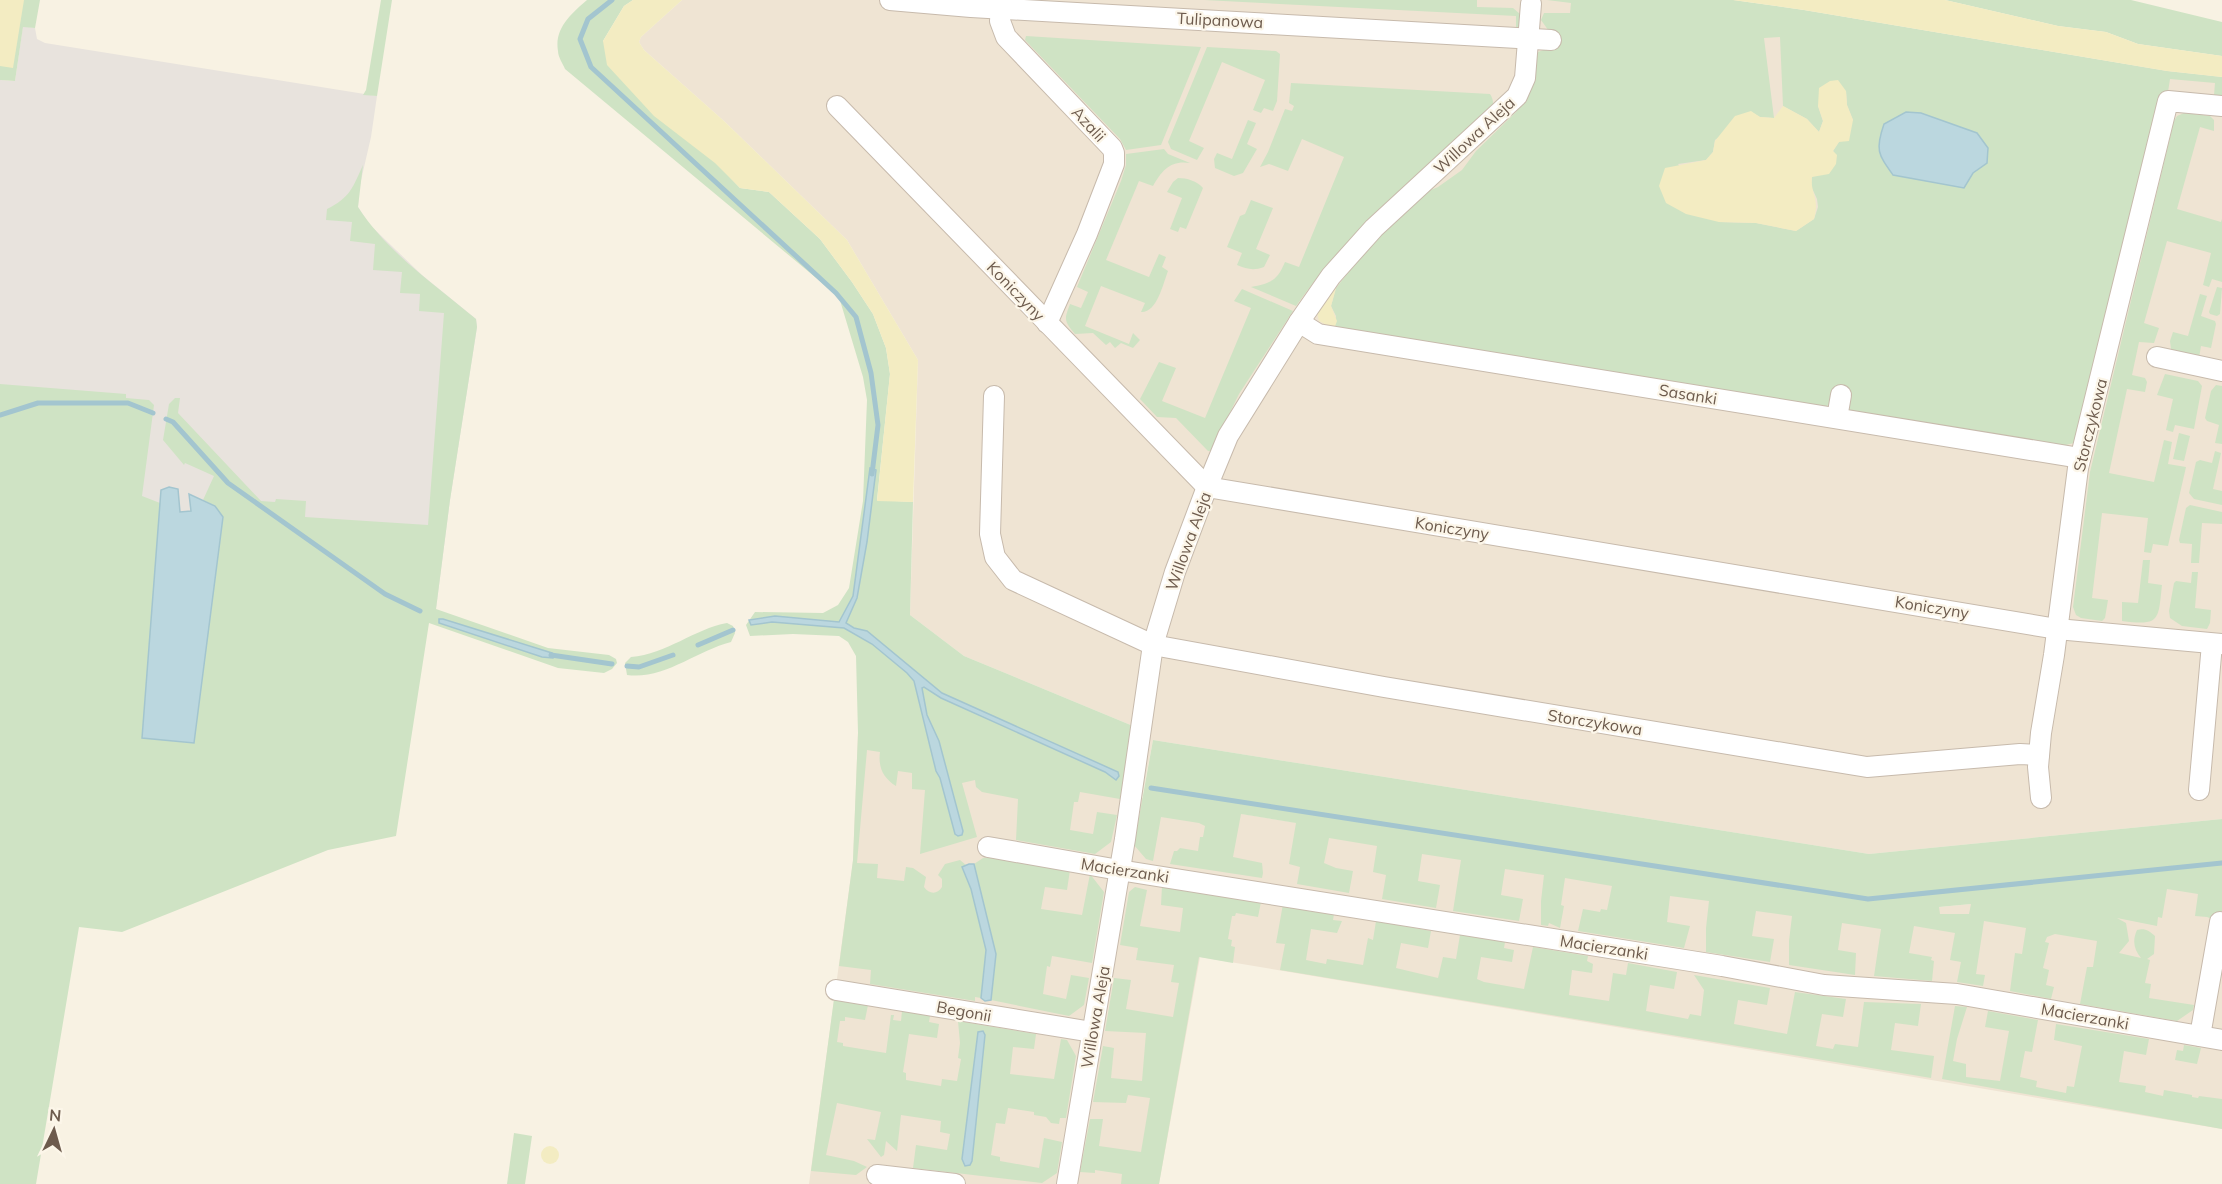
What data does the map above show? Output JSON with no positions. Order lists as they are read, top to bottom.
{
  "streets": {
    "street": [
      "Tulipanowa",
      "Azalii",
      "Willowa Aleja",
      "Koniczyny",
      "Sasanki",
      "Storczykowa",
      "Macierzanki",
      "Begonii"
    ]
  },
  "crossings": [
    ["Tulipanowa", "Azalii"],
    ["Tulipanowa", "Willowa Aleja"],
    ["Azalii", "Koniczyny"],
    ["Willowa Aleja", "Koniczyny"],
    ["Willowa Aleja", "Sasanki"],
    ["Willowa Aleja", "Storczykowa"],
    ["Willowa Aleja", "Macierzanki"],
    ["Willowa Aleja", "Begonii"],
    ["Koniczyny", "Storczykowa"],
    ["Sasanki", "Storczykowa"]
  ],
  "north": "top"
}
